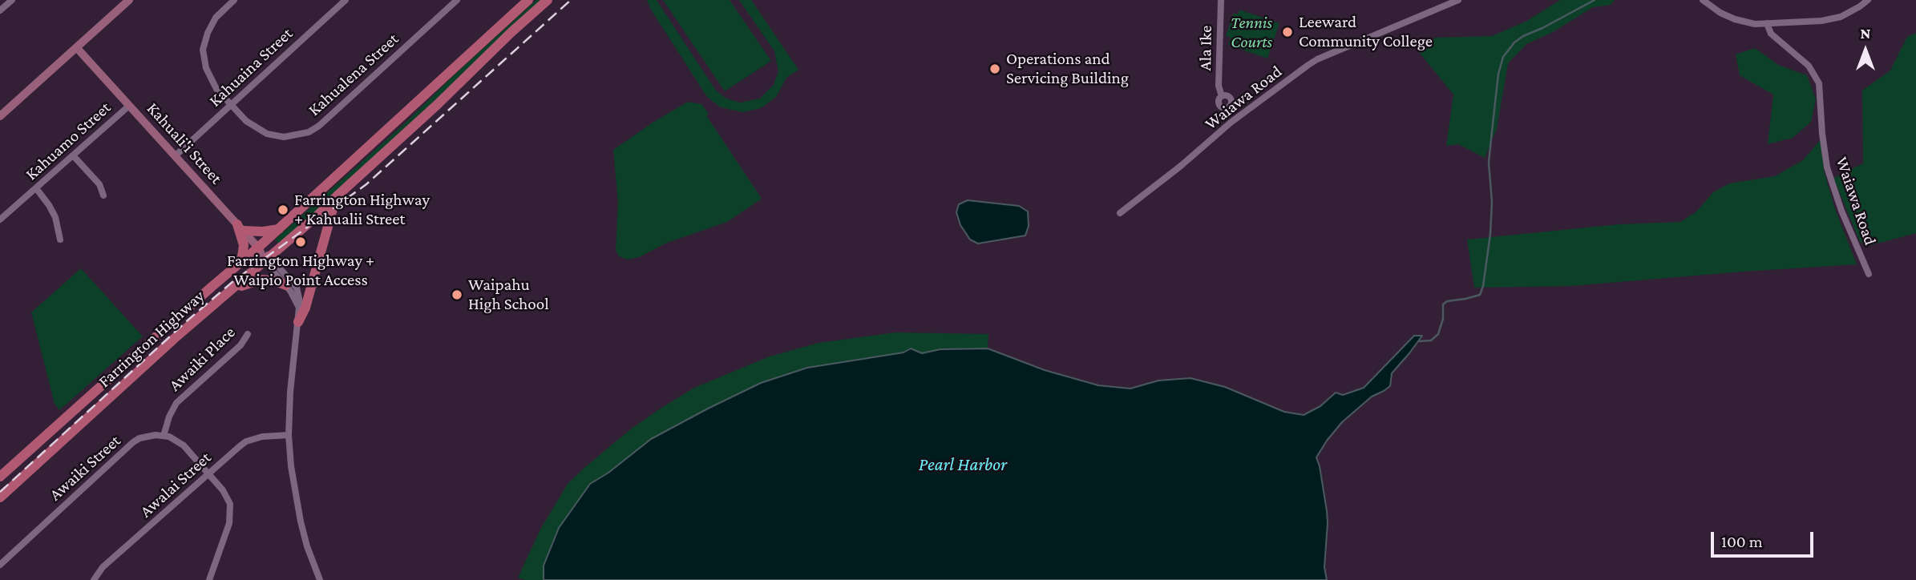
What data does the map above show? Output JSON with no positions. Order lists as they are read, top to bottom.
{
  "streets": {
    "main road": ["Farrington Highway"],
    "street": [
      "Ala Ike",
      "Kahuaina Street",
      "Kahualena Street",
      "Waiawa Road",
      "Kahuamo Street",
      "Kahuali'i Street",
      "Awaiki Place",
      "Awaiki Street",
      "Awalai Street"
    ]
  },
  "crossings": [
    ["Kahuaina Street", "Kahualena Street"],
    ["Kahuaina Street", "Kahuali'i Street"],
    ["Kahuamo Street", "Kahuali'i Street"],
    ["Kahuali'i Street", "Farrington Highway"],
    ["Awaiki Place", "Awaiki Street"]
  ],
  "water": ["Pearl Harbor"],
  "parks": ["Tennis Courts"],
  "places": [
    "Leeward Community College",
    "Operations and Servicing Building",
    "Farrington Highway + Kahualii Street",
    "Farrington Highway + Waipio Point Access",
    "Waipahu High School"
  ],
  "scale_bar": "100 m",
  "north": "top"
}
